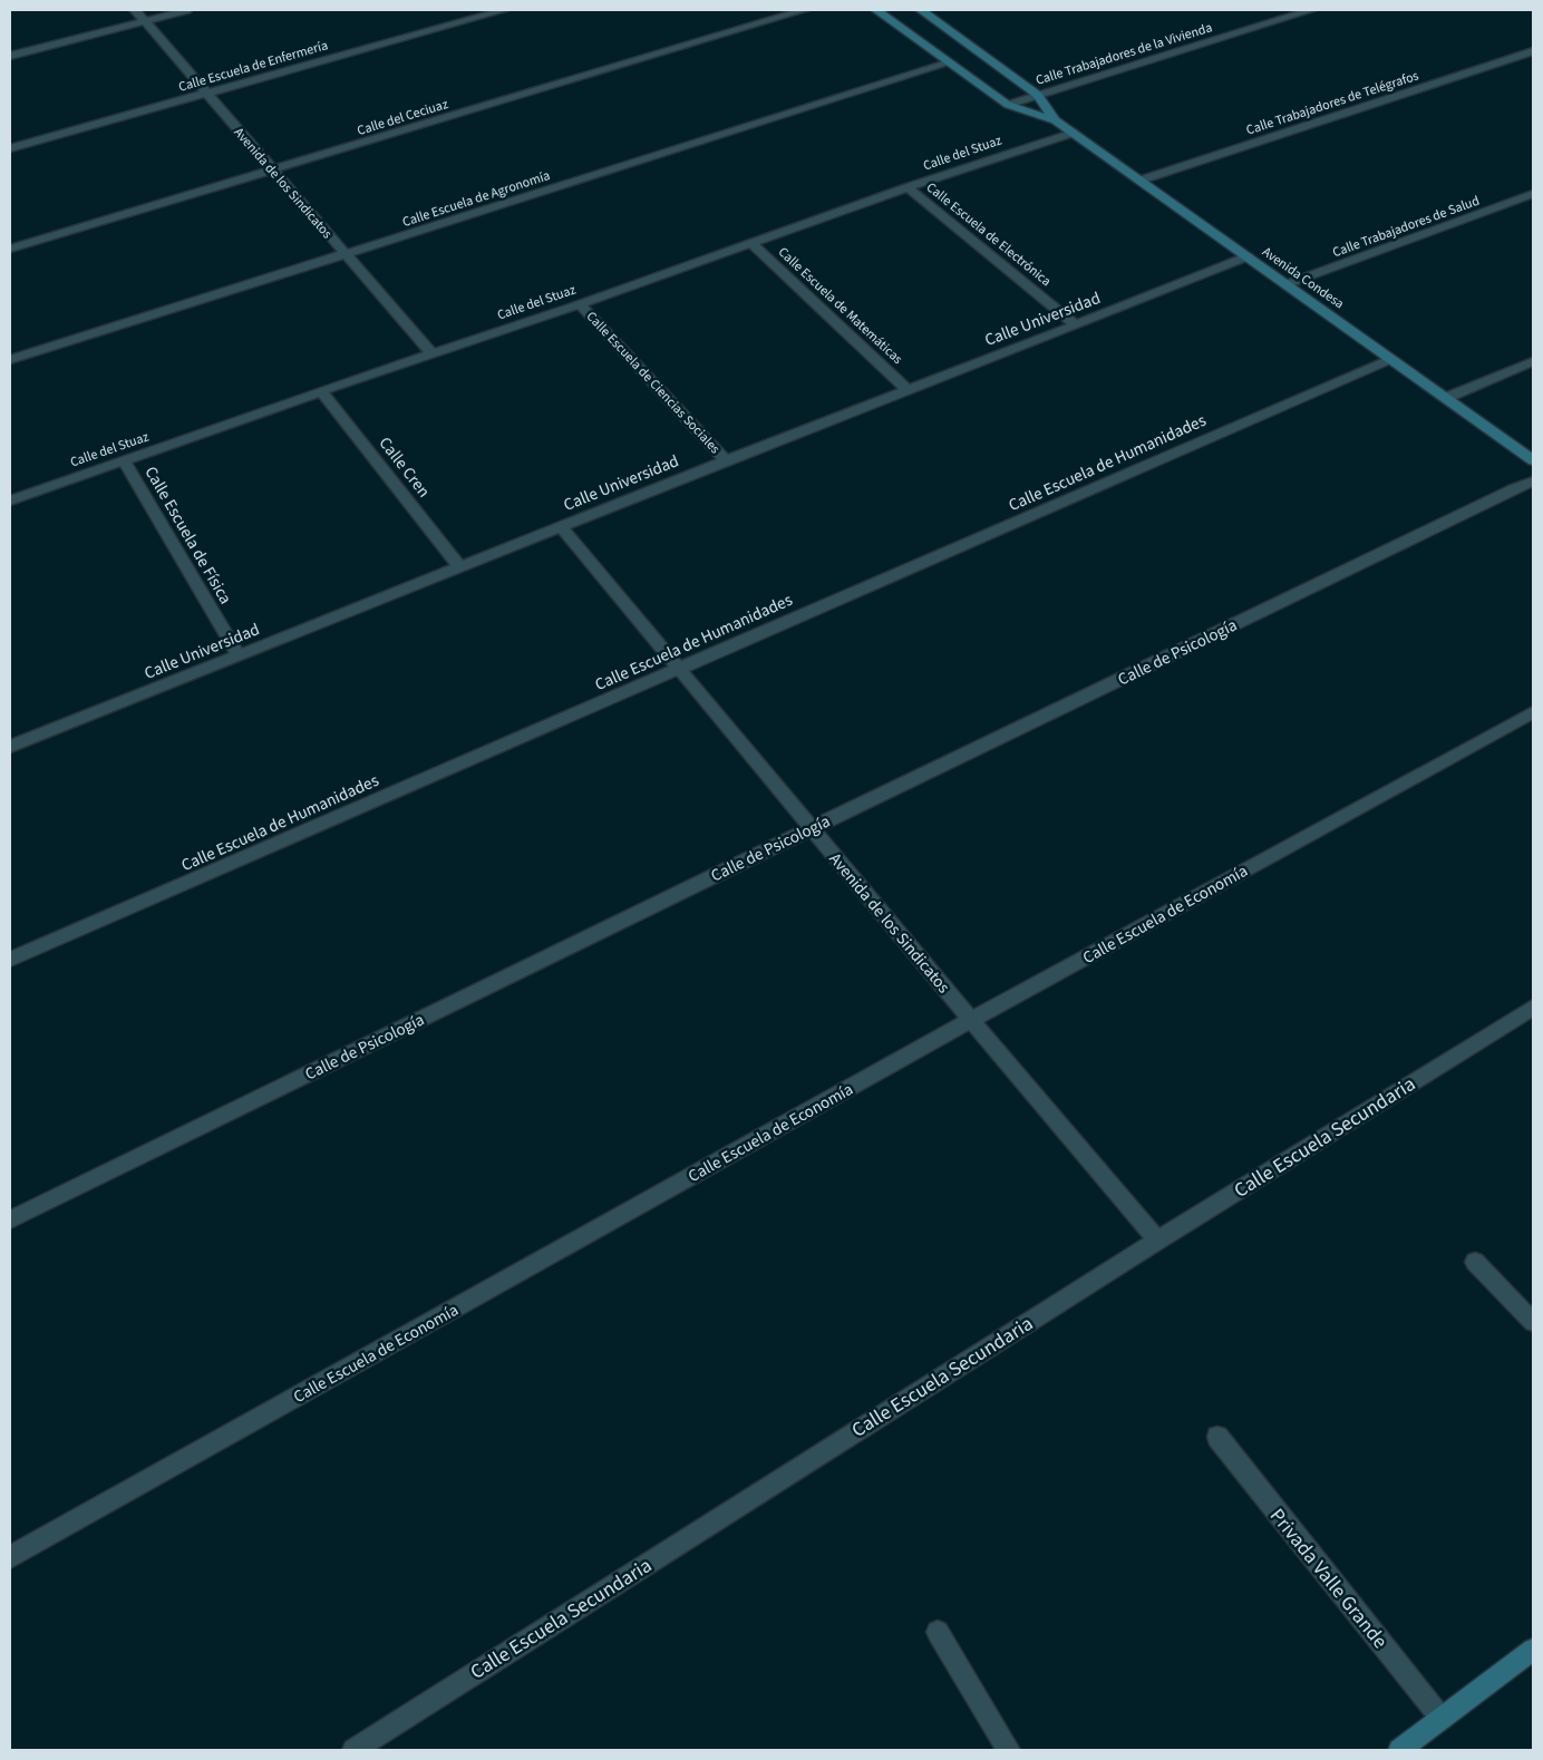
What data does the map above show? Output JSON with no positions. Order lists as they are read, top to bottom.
{
  "streets": {
    "street": [
      "Calle Trabajadores de la Vivienda",
      "Calle Escuela de Enfermería",
      "Calle Trabajadores de Telégrafos",
      "Calle del Ceciuaz",
      "Calle del Stuaz",
      "Avenida de los Sindicatos",
      "Calle Escuela de Agronomía",
      "Calle Trabajadores de Salud",
      "Calle Escuela de Electrónica",
      "Avenida Condesa",
      "Calle Escuela de Matemáticas",
      "Calle Universidad",
      "Calle Escuela de Ciencias Sociales",
      "Calle Escuela de Humanidades",
      "Calle Cren",
      "Calle Escuela de Física",
      "Calle de Psicología",
      "Calle Escuela de Economía",
      "Calle Escuela Secundaria",
      "Privada Valle Grande"
    ]
  },
  "crossings": [
    ["Calle Trabajadores de la Vivienda", "Avenida Condesa"],
    ["Calle Escuela de Enfermería", "Avenida de los Sindicatos"],
    ["Calle Trabajadores de Telégrafos", "Avenida Condesa"],
    ["Calle del Ceciuaz", "Avenida de los Sindicatos"],
    ["Calle del Stuaz", "Avenida de los Sindicatos"],
    ["Calle del Stuaz", "Calle Escuela de Electrónica"],
    ["Calle del Stuaz", "Avenida Condesa"],
    ["Calle del Stuaz", "Calle Escuela de Matemáticas"],
    ["Calle del Stuaz", "Calle Escuela de Ciencias Sociales"],
    ["Calle del Stuaz", "Calle Cren"],
    ["Calle del Stuaz", "Calle Escuela de Física"],
    ["Avenida de los Sindicatos", "Calle Escuela de Agronomía"],
    ["Avenida de los Sindicatos", "Calle Universidad"],
    ["Avenida de los Sindicatos", "Calle Escuela de Humanidades"],
    ["Avenida de los Sindicatos", "Calle de Psicología"],
    ["Avenida de los Sindicatos", "Calle Escuela de Economía"],
    ["Avenida de los Sindicatos", "Calle Escuela Secundaria"],
    ["Calle Escuela de Agronomía", "Avenida Condesa"],
    ["Calle Trabajadores de Salud", "Avenida Condesa"],
    ["Calle Escuela de Electrónica", "Calle Universidad"],
    ["Avenida Condesa", "Calle Universidad"],
    ["Avenida Condesa", "Calle Escuela de Humanidades"],
    ["Calle Escuela de Matemáticas", "Calle Universidad"],
    ["Calle Universidad", "Calle Escuela de Ciencias Sociales"],
    ["Calle Universidad", "Calle Cren"],
    ["Calle Universidad", "Calle Escuela de Física"]
  ]
}
